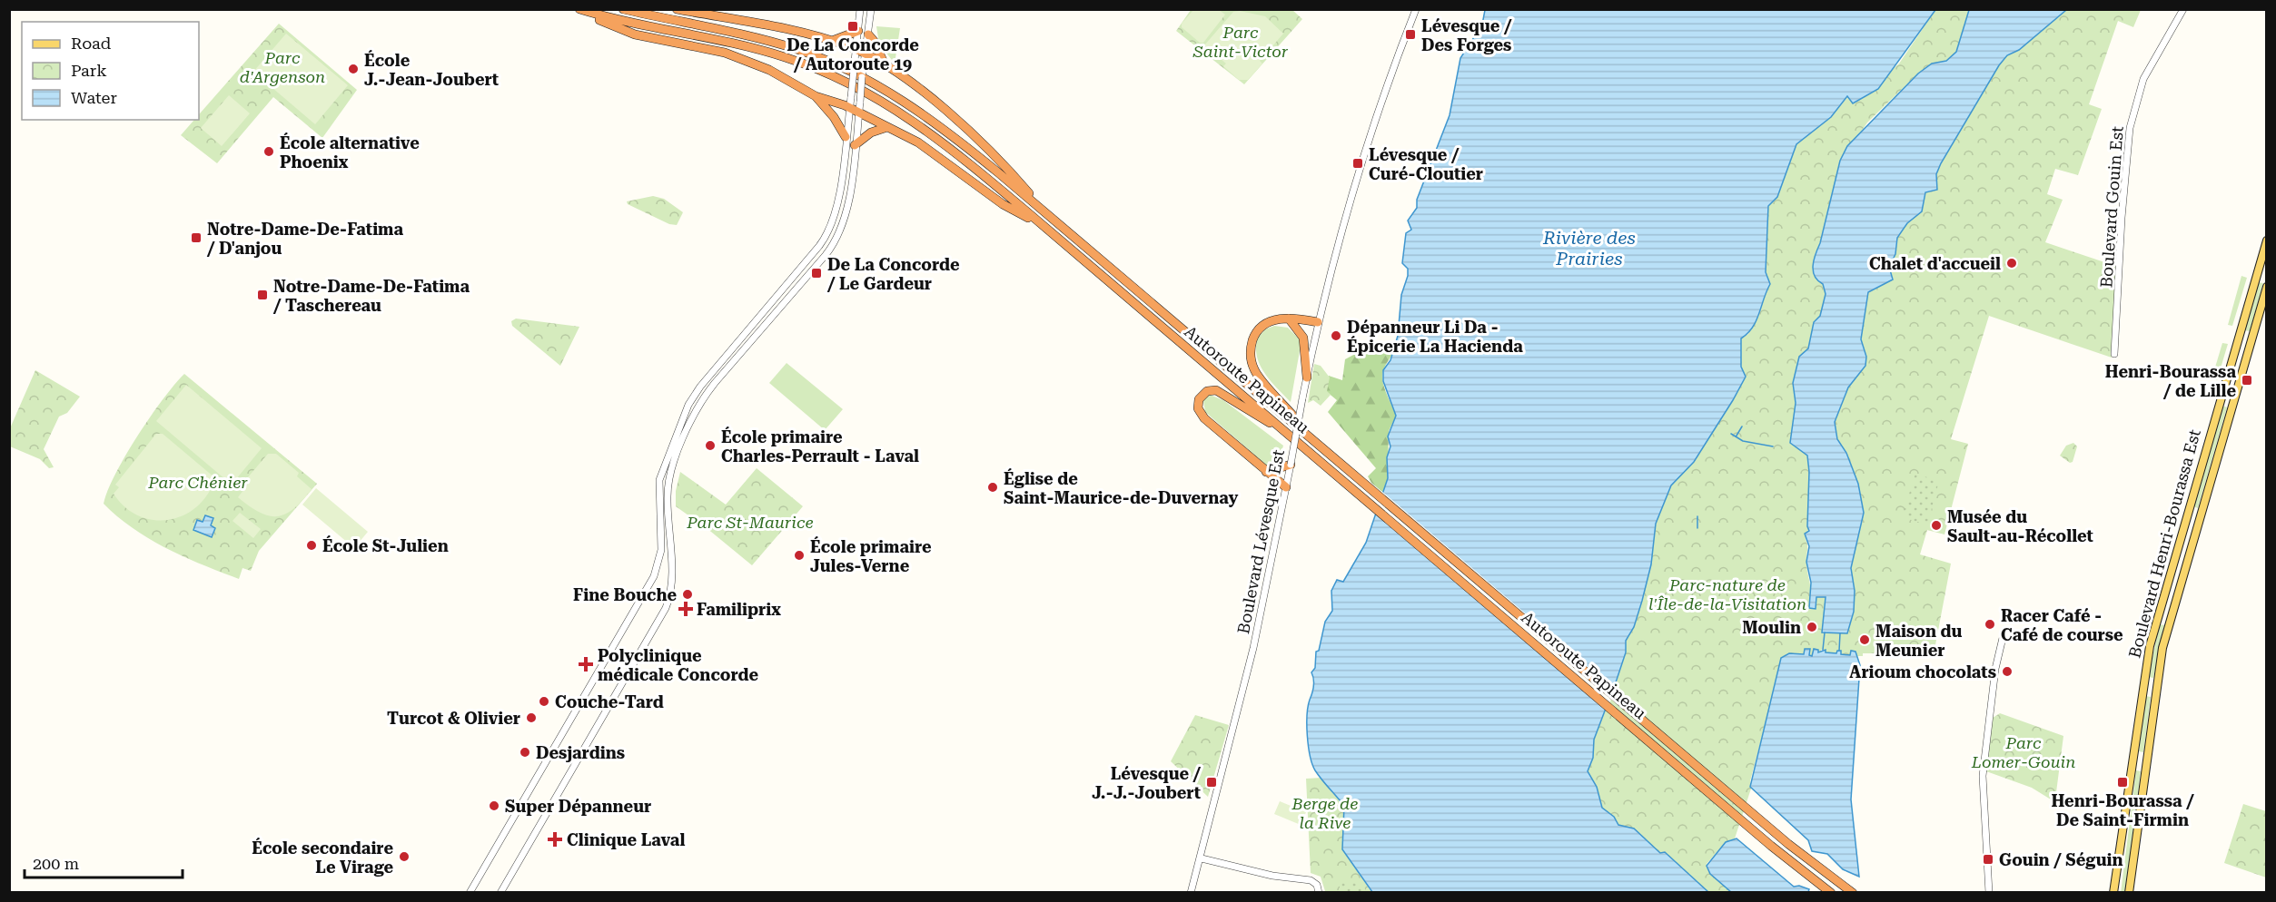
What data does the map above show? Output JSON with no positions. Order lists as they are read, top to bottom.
{
  "streets": {
    "highway": ["Autoroute Papineau"],
    "main road": ["Boulevard Henri-Bourassa Est"],
    "street": ["Boulevard Gouin Est", "Boulevard Lévesque Est"]
  },
  "water": ["Rivière des Prairies"],
  "parks": [
    "Parc Saint-Victor",
    "Parc d'Argenson",
    "Parc Chénier",
    "Parc St-Maurice",
    "Parc-nature de l'Île-de-la-Visitation",
    "Parc Lomer-Gouin",
    "Berge de la Rive"
  ],
  "places": {
    "transit": [
      "De La Concorde / Autoroute 19",
      "Lévesque / Des Forges",
      "Lévesque / Curé-Cloutier",
      "Notre-Dame-De-Fatima / D'anjou",
      "De La Concorde / Le Gardeur",
      "Notre-Dame-De-Fatima / Taschereau",
      "Henri-Bourassa / de Lille",
      "Lévesque / J.-J.-Joubert",
      "Henri-Bourassa / De Saint-Firmin",
      "Gouin / Séguin"
    ],
    "other": [
      "École J.-Jean-Joubert",
      "École alternative Phoenix",
      "Chalet d'accueil",
      "Dépanneur Li Da - Épicerie La Hacienda",
      "École primaire Charles-Perrault - Laval",
      "Église de Saint-Maurice-de-Duvernay",
      "Musée du Sault-au-Récollet",
      "École St-Julien",
      "École primaire Jules-Verne",
      "Fine Bouche",
      "Racer Café - Café de course",
      "Moulin",
      "Maison du Meunier",
      "Arioum chocolats",
      "Couche-Tard",
      "Turcot & Olivier",
      "Desjardins",
      "Super Dépanneur",
      "École secondaire Le Virage"
    ],
    "health": ["Familiprix", "Polyclinique médicale Concorde", "Clinique Laval"]
  },
  "legend": ["Road", "Park", "Water"],
  "scale_bar": "200 m"
}
